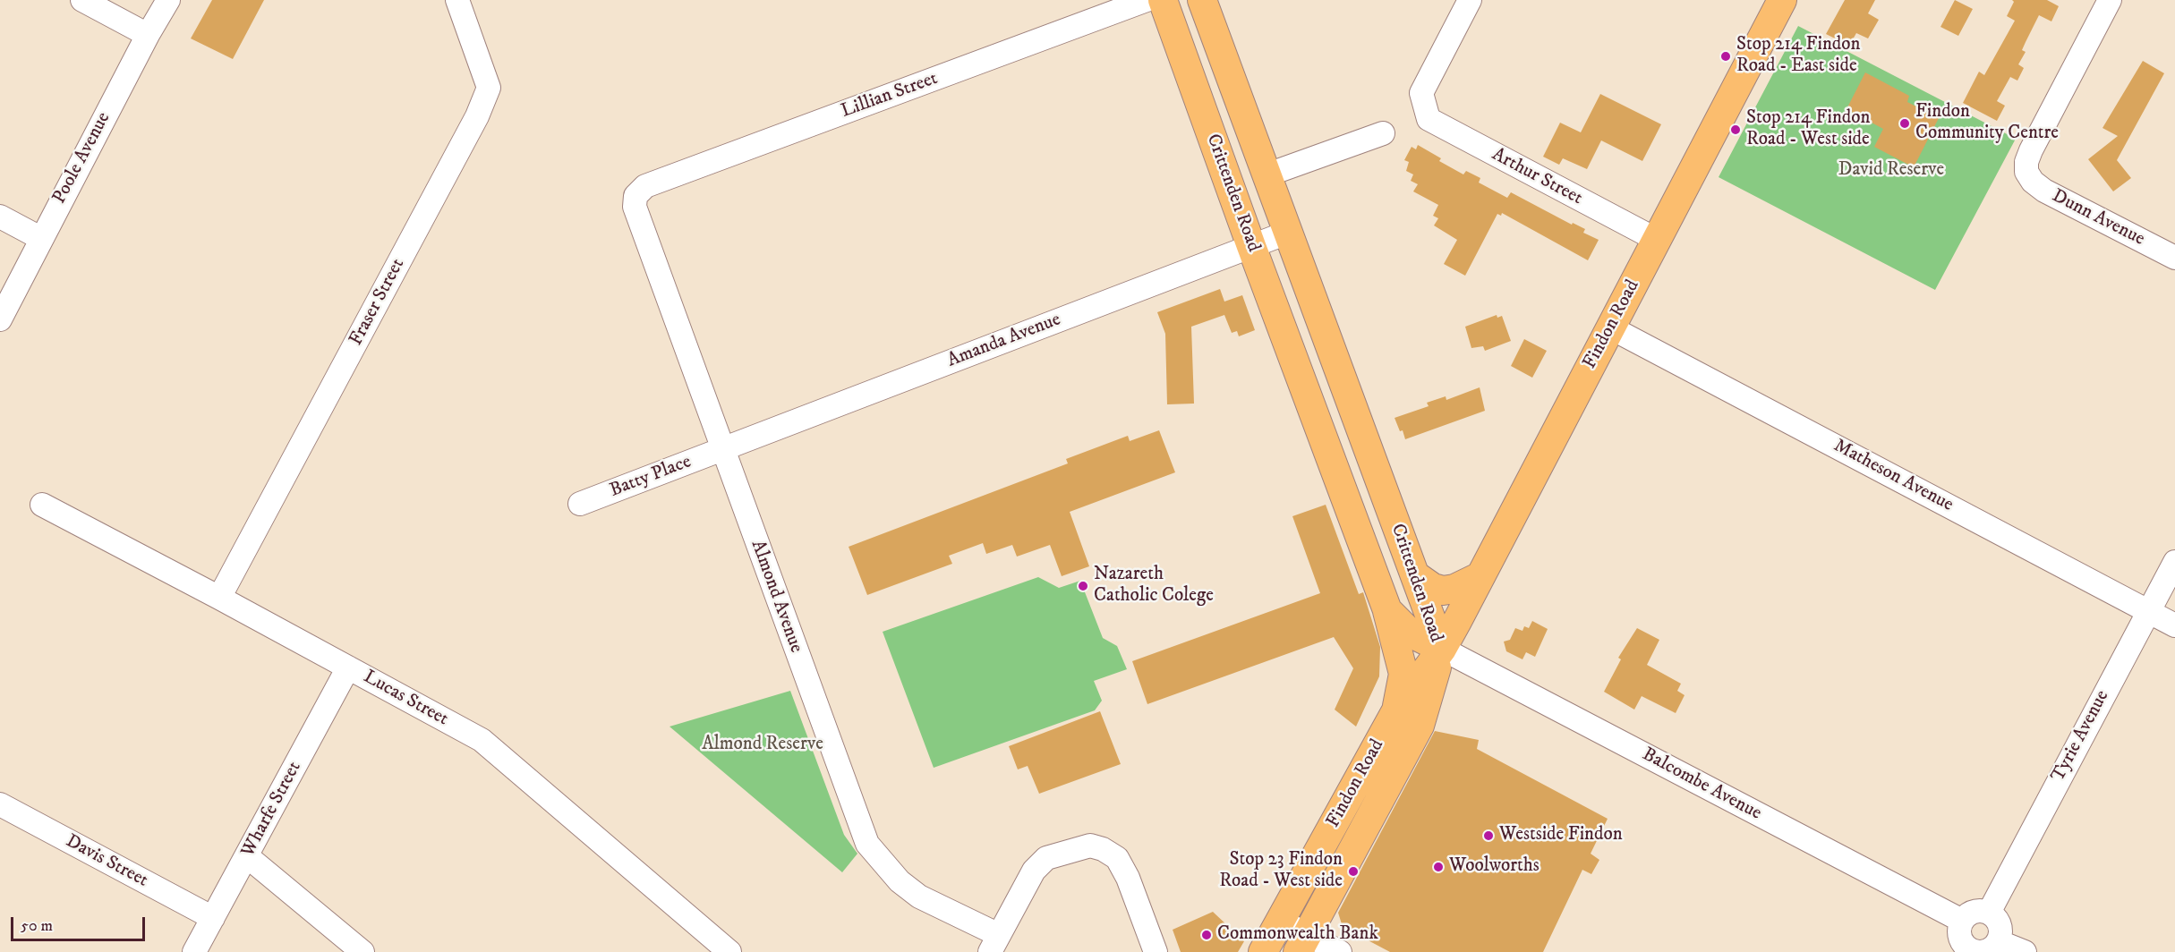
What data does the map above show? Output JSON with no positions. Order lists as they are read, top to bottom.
{
  "streets": {
    "main road": ["Crittenden Road", "Findon Road"],
    "street": [
      "Lillian Street",
      "Poole Avenue",
      "Arthur Street",
      "Dunn Avenue",
      "Fraser Street",
      "Amanda Avenue",
      "Matheson Avenue",
      "Batty Place",
      "Almond Avenue",
      "Lucas Street",
      "Tyrie Avenue",
      "Balcombe Avenue",
      "Wharfe Street",
      "Davis Street"
    ]
  },
  "crossings": [
    ["Lillian Street", "Almond Avenue"],
    ["Arthur Street", "Findon Road"],
    ["Crittenden Road", "Findon Road"],
    ["Crittenden Road", "Amanda Avenue"],
    ["Crittenden Road", "Balcombe Avenue"],
    ["Fraser Street", "Lucas Street"],
    ["Findon Road", "Matheson Avenue"],
    ["Findon Road", "Balcombe Avenue"],
    ["Amanda Avenue", "Batty Place"],
    ["Amanda Avenue", "Almond Avenue"],
    ["Matheson Avenue", "Tyrie Avenue"],
    ["Batty Place", "Almond Avenue"],
    ["Lucas Street", "Wharfe Street"],
    ["Tyrie Avenue", "Balcombe Avenue"],
    ["Wharfe Street", "Davis Street"]
  ],
  "parks": ["David Reserve", "Almond Reserve"],
  "places": [
    "Stop 214 Findon Road - East side",
    "Findon Community Centre",
    "Stop 214 Findon Road - West side",
    "Nazareth Catholic Colege",
    "Westside Findon",
    "Woolworths",
    "Stop 23 Findon Road - West side",
    "Commonwealth Bank"
  ],
  "scale_bar": "50 m"
}
